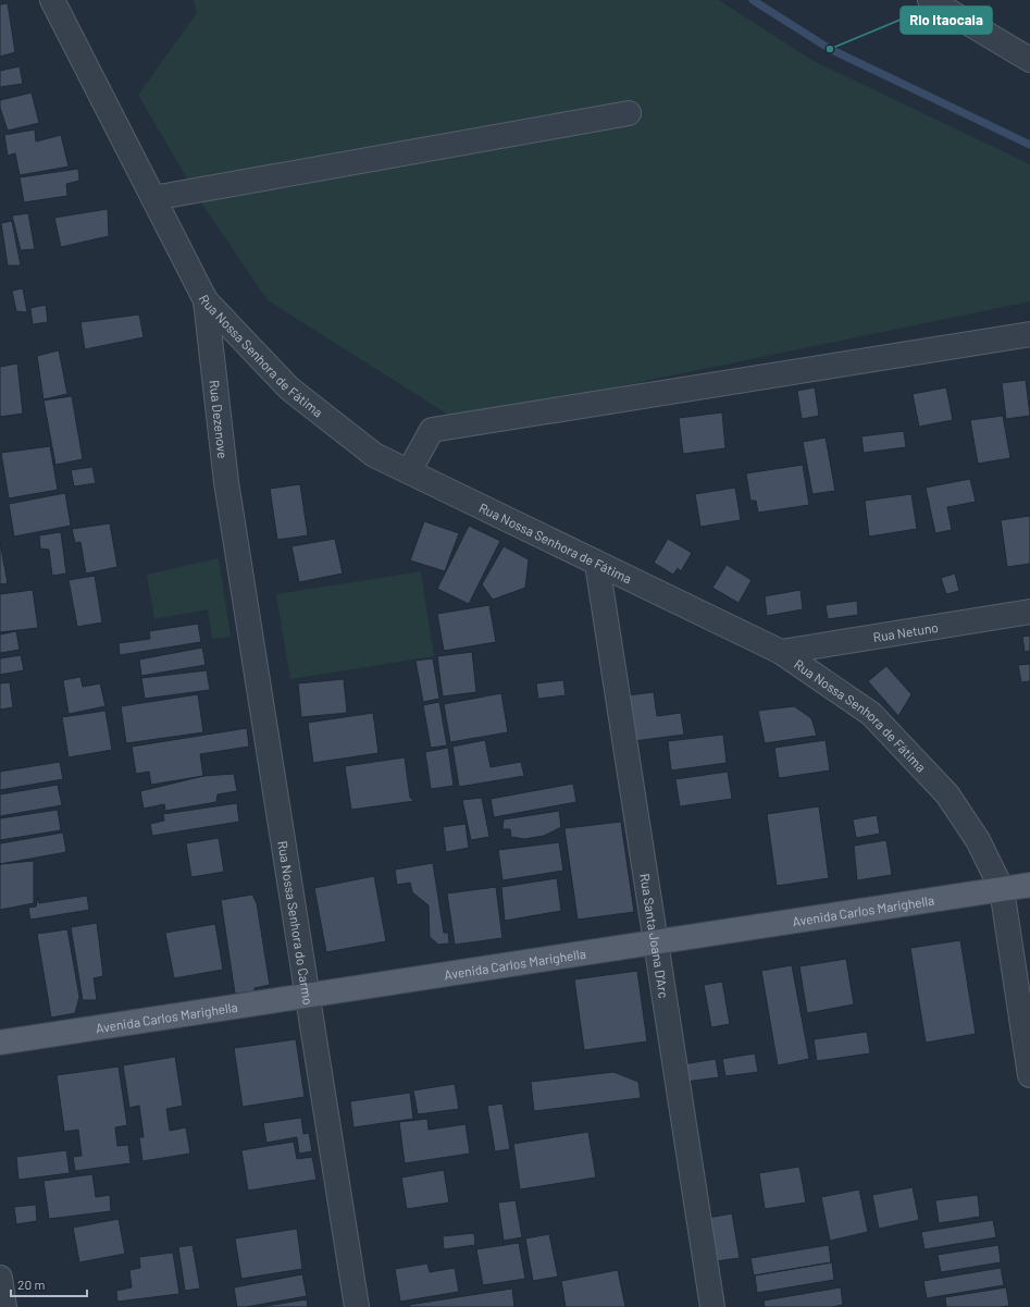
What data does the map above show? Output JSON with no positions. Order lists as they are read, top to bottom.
{
  "streets": {
    "main road": ["Avenida Carlos Marighella"],
    "street": [
      "Rua Nossa Senhora de Fátima",
      "Rua Dezenove",
      "Rua Netuno",
      "Rua Nossa Senhora do Carmo",
      "Rua Santa Joana D'Arc"
    ]
  },
  "crossings": [
    ["Rua Nossa Senhora de Fátima", "Rua Dezenove"],
    ["Rua Nossa Senhora de Fátima", "Rua Netuno"],
    ["Rua Nossa Senhora de Fátima", "Avenida Carlos Marighella"],
    ["Rua Nossa Senhora de Fátima", "Rua Santa Joana D'Arc"],
    ["Rua Dezenove", "Rua Nossa Senhora do Carmo"],
    ["Avenida Carlos Marighella", "Rua Nossa Senhora do Carmo"],
    ["Avenida Carlos Marighella", "Rua Santa Joana D'Arc"]
  ],
  "places": ["Rio Itaocaia"],
  "scale_bar": "20 m"
}
